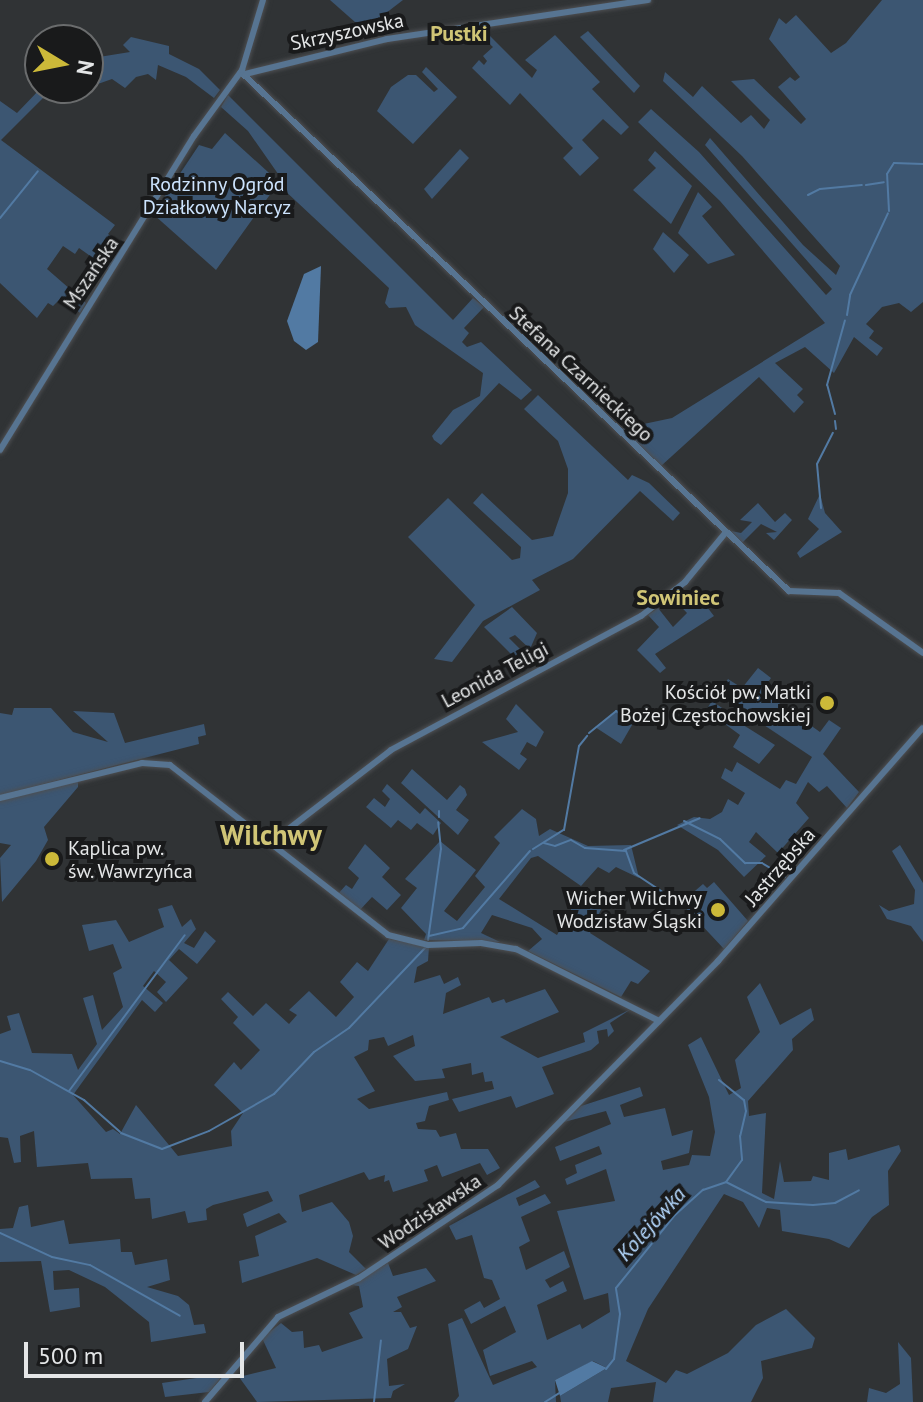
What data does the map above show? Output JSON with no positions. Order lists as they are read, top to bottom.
{
  "streets": {
    "street": [
      "Skrzyszowska",
      "Mszańska",
      "Stefana Czarnieckiego",
      "Leonida Teligi",
      "Jastrzębska",
      "Wodzisławska"
    ]
  },
  "crossings": [
    ["Skrzyszowska", "Mszańska"],
    ["Skrzyszowska", "Stefana Czarnieckiego"],
    ["Mszańska", "Stefana Czarnieckiego"],
    ["Stefana Czarnieckiego", "Leonida Teligi"],
    ["Jastrzębska", "Wodzisławska"]
  ],
  "districts": ["Pustki", "Sowiniec", "Wilchwy"],
  "water": ["Kolejówka"],
  "parks": ["Rodzinny Ogród Działkowy Narcyz"],
  "places": ["Kościół pw. Matki Bożej Częstochowskiej", "Kaplica pw. św. Wawrzyńca", "Wicher Wilchwy Wodzisław Śląski"],
  "scale_bar": "500 m",
  "north": "right"
}
